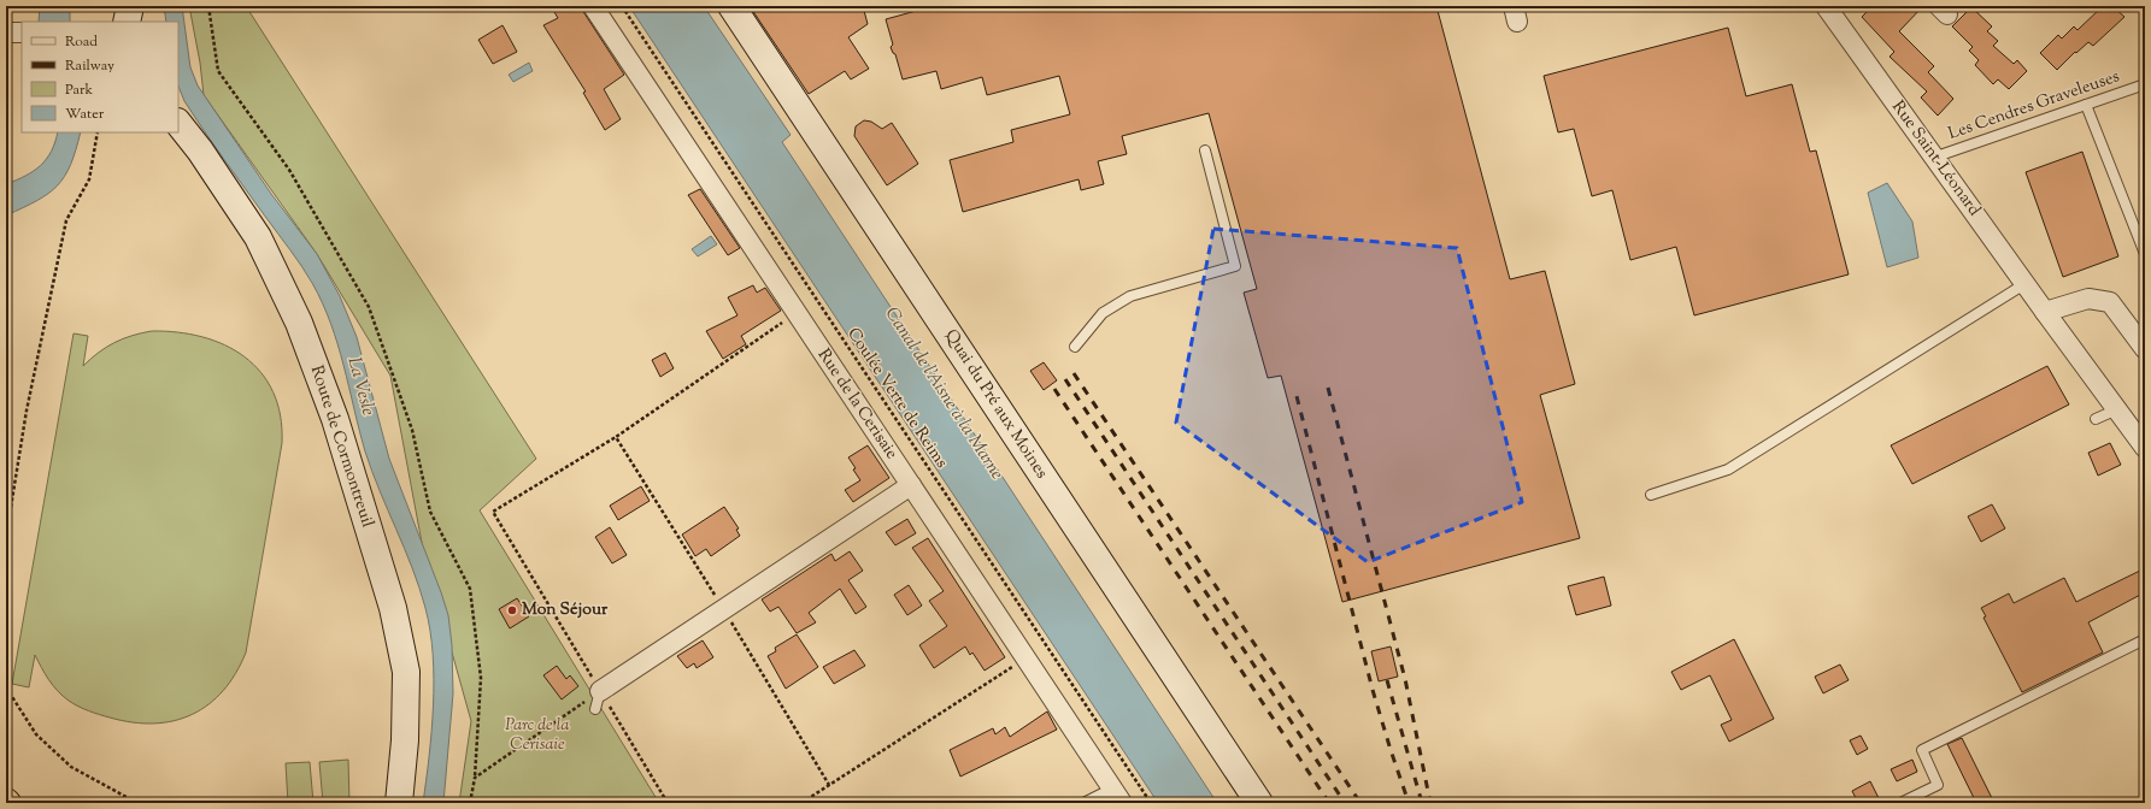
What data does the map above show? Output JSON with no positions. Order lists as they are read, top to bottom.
{
  "streets": {
    "street": [
      "Rue Saint-Léonard",
      "Rue de la Cerisaie",
      "Quai du Pré aux Moines",
      "Route de Cormontreuil"
    ],
    "lane": ["Les Cendres Graveleuses"],
    "path": ["Coulée Verte de Reims"]
  },
  "crossings": [
    ["Les Cendres Graveleuses", "Rue Saint-Léonard"]
  ],
  "water": ["La Vesle", "Canal de l'Aisne à la Marne"],
  "parks": ["Parc de la Cerisaie"],
  "places": ["Mon Séjour"],
  "legend": [
    "Road",
    "Railway",
    "Park",
    "Water"
  ]
}
